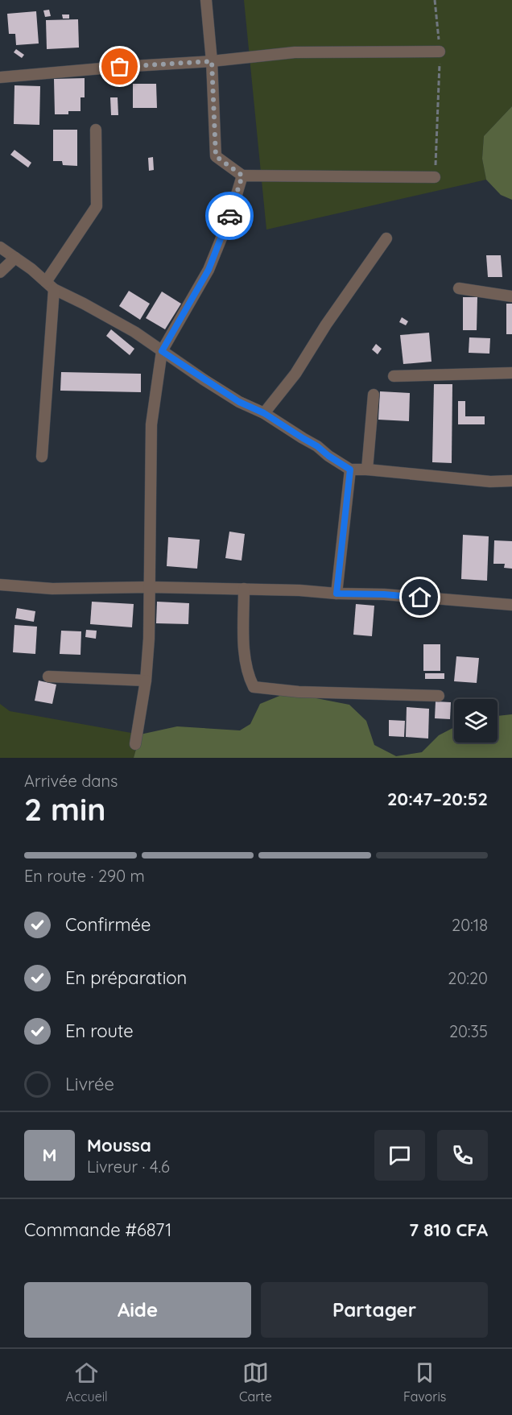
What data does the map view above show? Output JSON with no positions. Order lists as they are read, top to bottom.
{
  "page": {
    "heading": ["2 min", "Arrivée dans", "20:47–20:52"],
    "panel": [
      "Moussa",
      "Livreur · 4.6",
      "Commande #6871",
      "7 810 CFA"
    ],
    "bar": "En route · 290 m",
    "list": [
      ["Confirmée", "20:18"],
      ["En préparation", "20:20"],
      ["En route", "20:35"],
      "Livrée"
    ],
    "round": "M",
    "buttons": ["Aide", "Partager"],
    "tabs": ["Accueil", "Carte", "Favoris"]
  }
}
